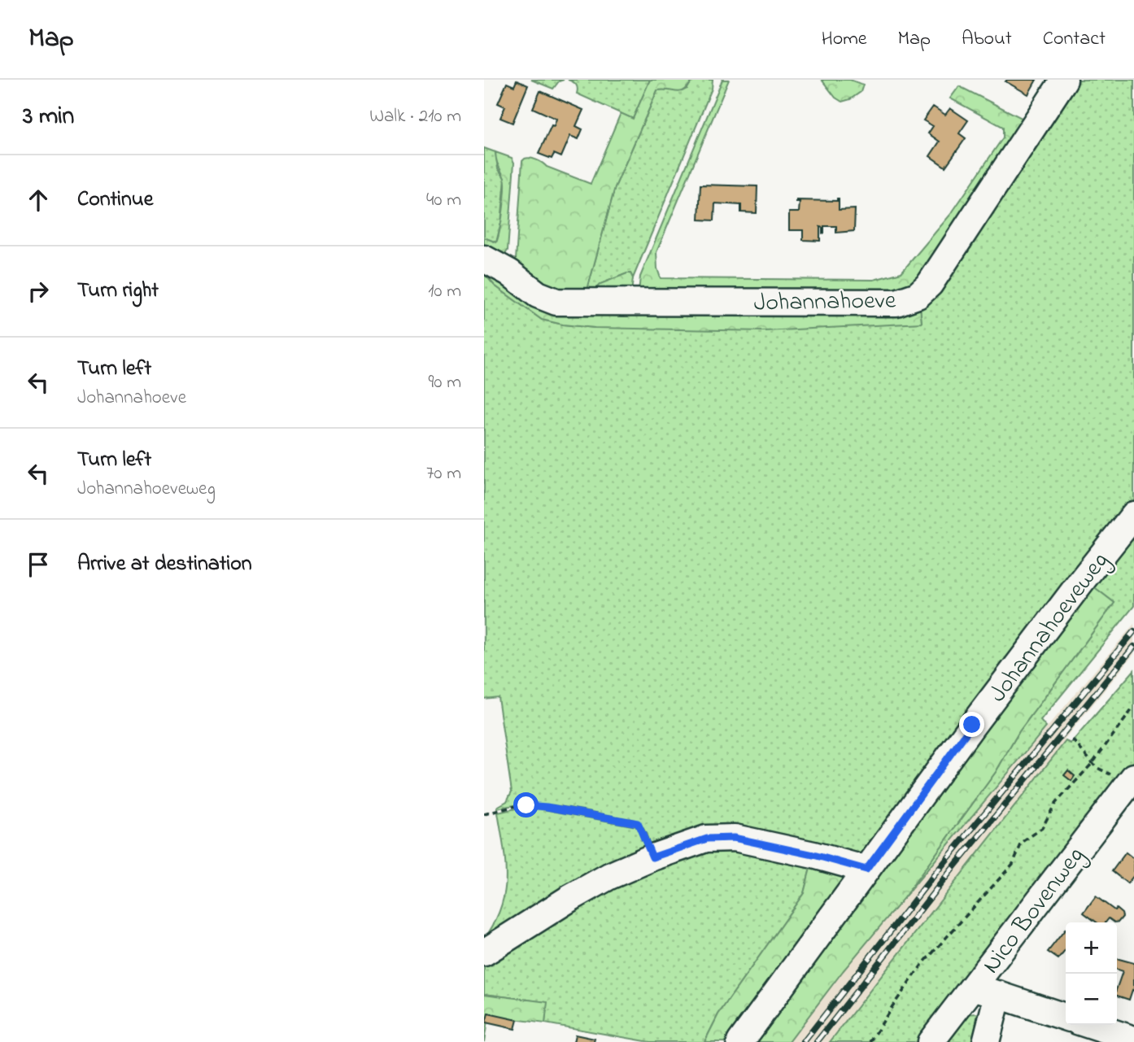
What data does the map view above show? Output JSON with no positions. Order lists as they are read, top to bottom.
{
  "streets": {
    "street": ["Johannahoeve", "Johannahoeveweg", "Nico Bovenweg"]
  },
  "page": {
    "header": "Map",
    "nav": [
      "Home",
      "Map",
      "About",
      "Contact"
    ],
    "heading": ["3 min", "Walk · 210 m"],
    "list": [
      ["Continue", "40 m"],
      ["Turn right", "10 m"],
      ["Turn left", "Johannahoeve", "90 m"],
      ["Turn left", "Johannahoeveweg", "70 m"],
      "Arrive at destination"
    ],
    "map_buttons": ["+", "−"]
  }
}
